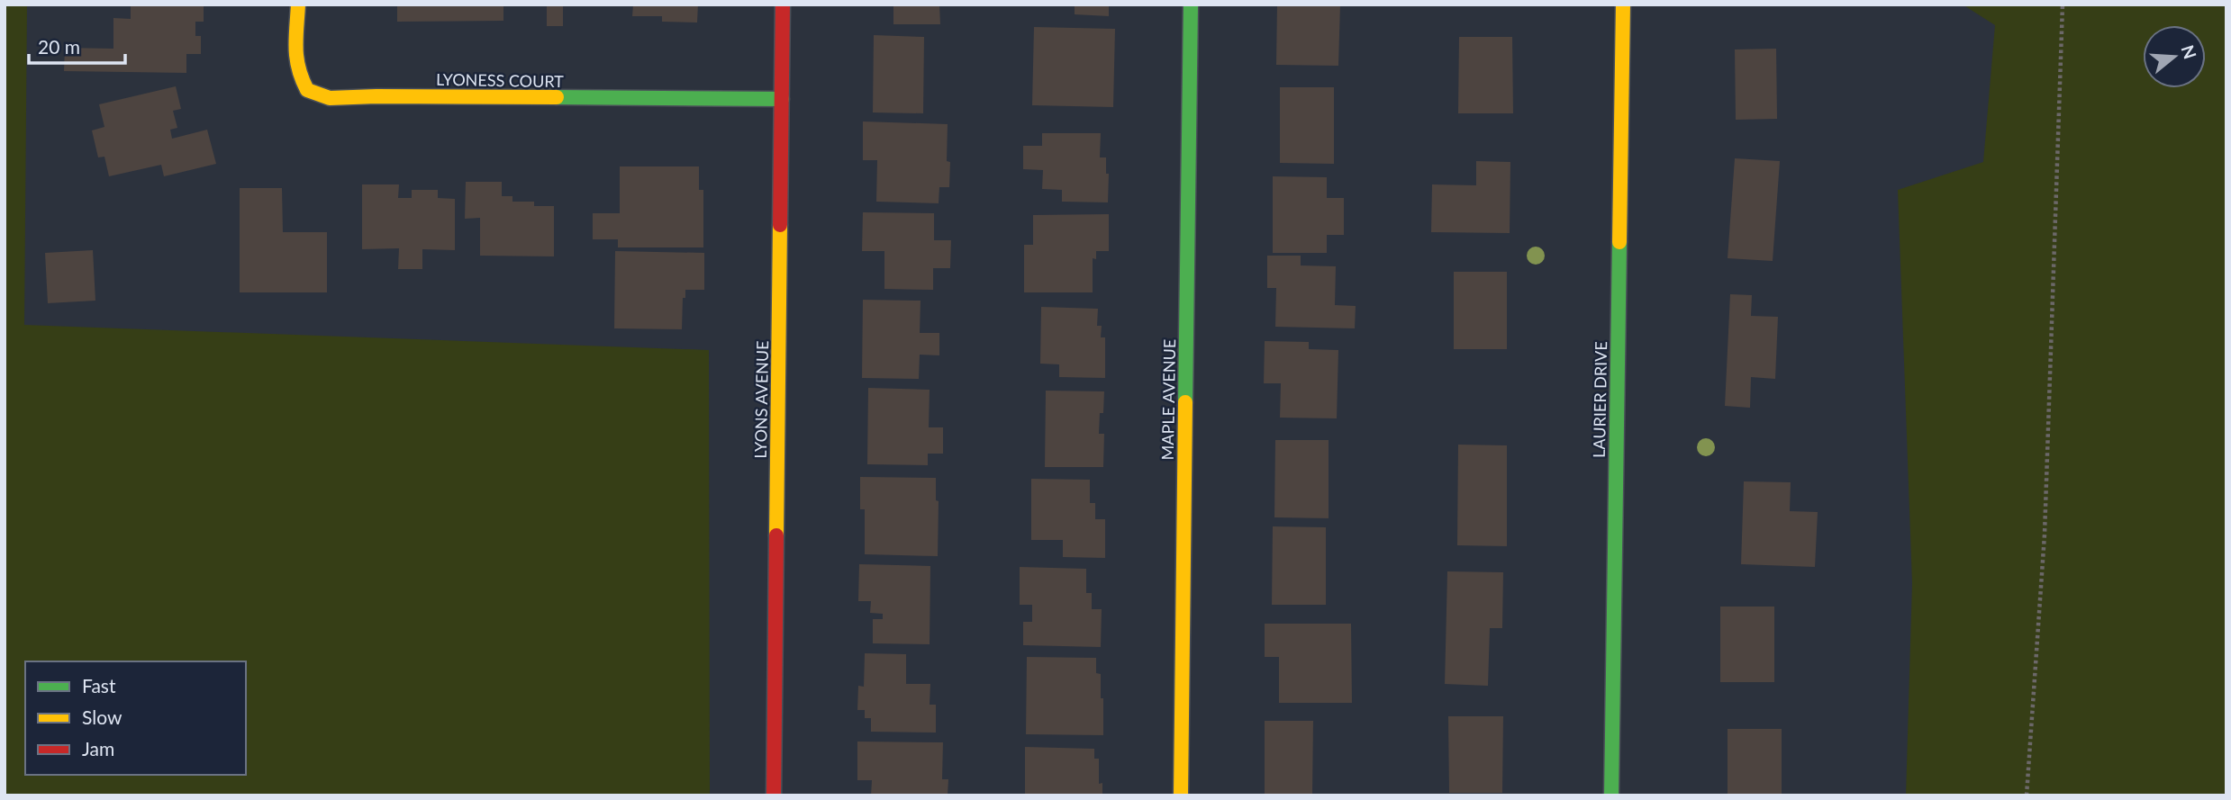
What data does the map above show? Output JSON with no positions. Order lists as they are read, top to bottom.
{
  "streets": {
    "street": [
      "LYONESS COURT",
      "LYONS AVENUE",
      "MAPLE AVENUE",
      "LAURIER DRIVE"
    ]
  },
  "crossings": [
    ["LYONESS COURT", "LYONS AVENUE"]
  ],
  "legend": ["Fast", "Slow", "Jam"],
  "scale_bar": "20 m",
  "north": "right"
}
